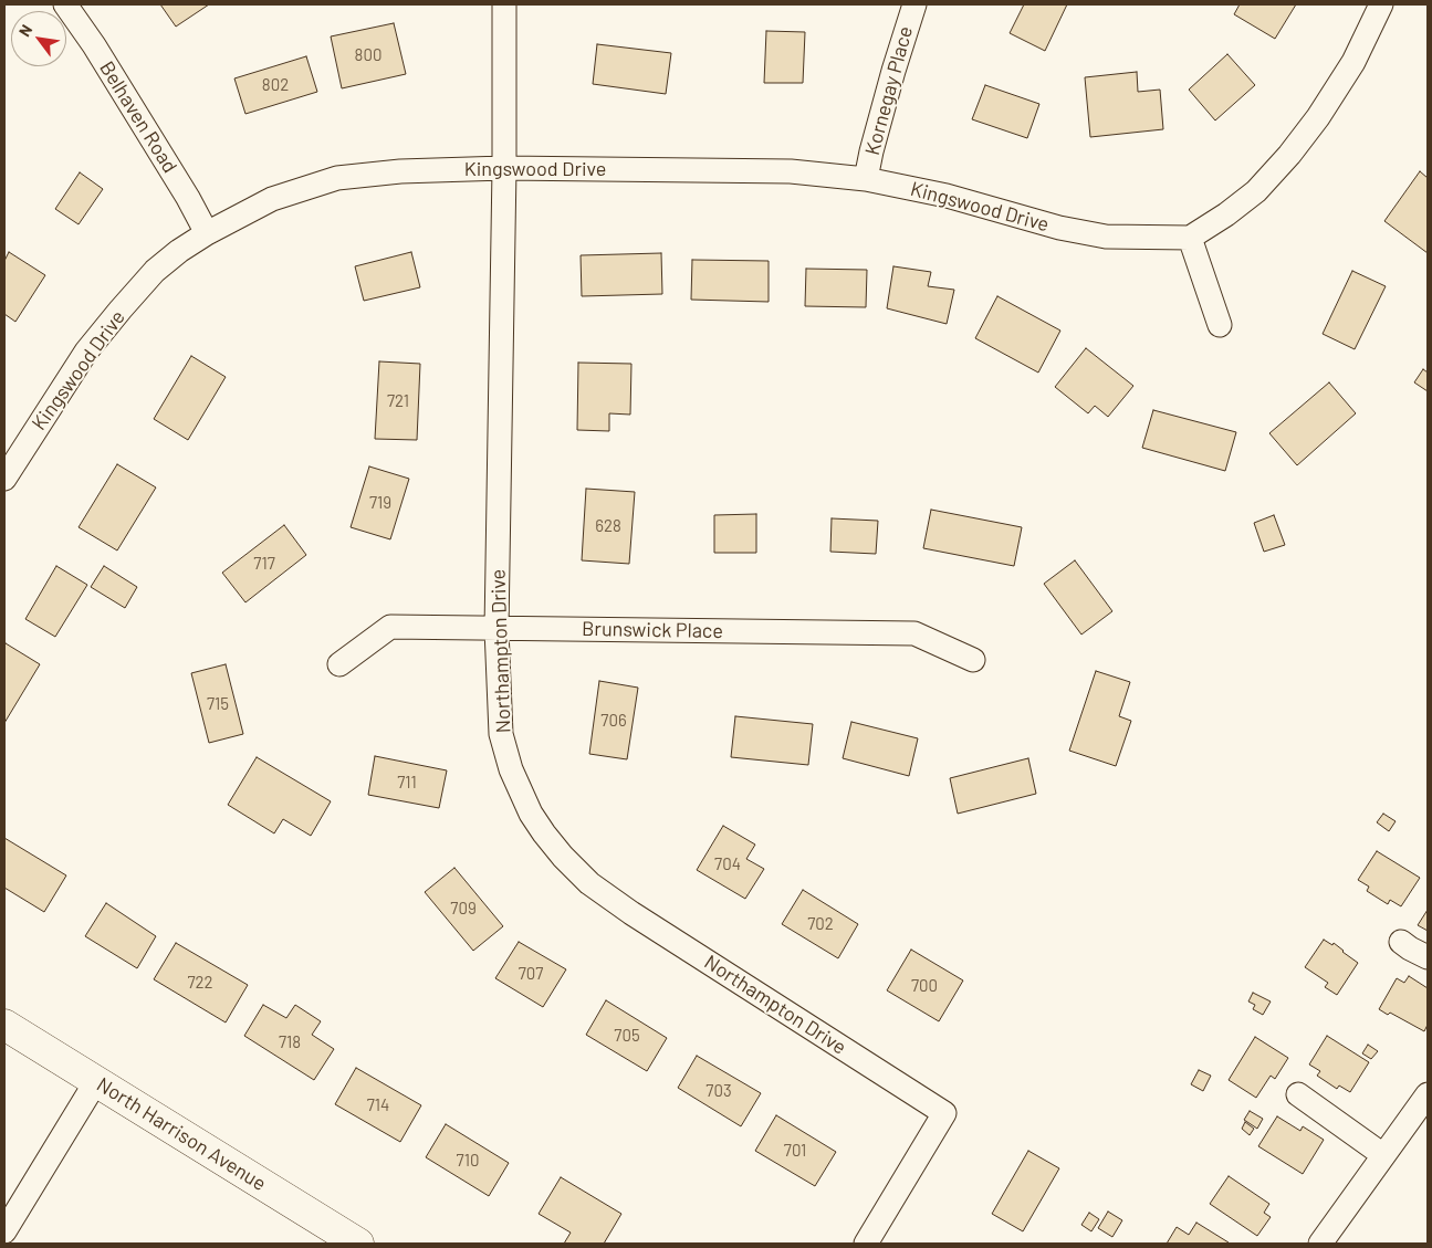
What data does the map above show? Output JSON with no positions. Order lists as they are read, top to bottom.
{
  "streets": {
    "main road": ["North Harrison Avenue"],
    "street": [
      "Kornegay Place",
      "Belhaven Road",
      "Kingswood Drive",
      "Brunswick Place",
      "Northampton Drive"
    ]
  },
  "crossings": [
    ["Kornegay Place", "Kingswood Drive"],
    ["Belhaven Road", "Kingswood Drive"],
    ["Kingswood Drive", "Northampton Drive"],
    ["Brunswick Place", "Northampton Drive"]
  ],
  "house_numbers": [
    "800",
    "802",
    "721",
    "719",
    "628",
    "717",
    "715",
    "706",
    "711",
    "704",
    "709",
    "702",
    "707",
    "722",
    "700",
    "705",
    "718",
    "703",
    "714",
    "701",
    "710"
  ],
  "north": "top left"
}
